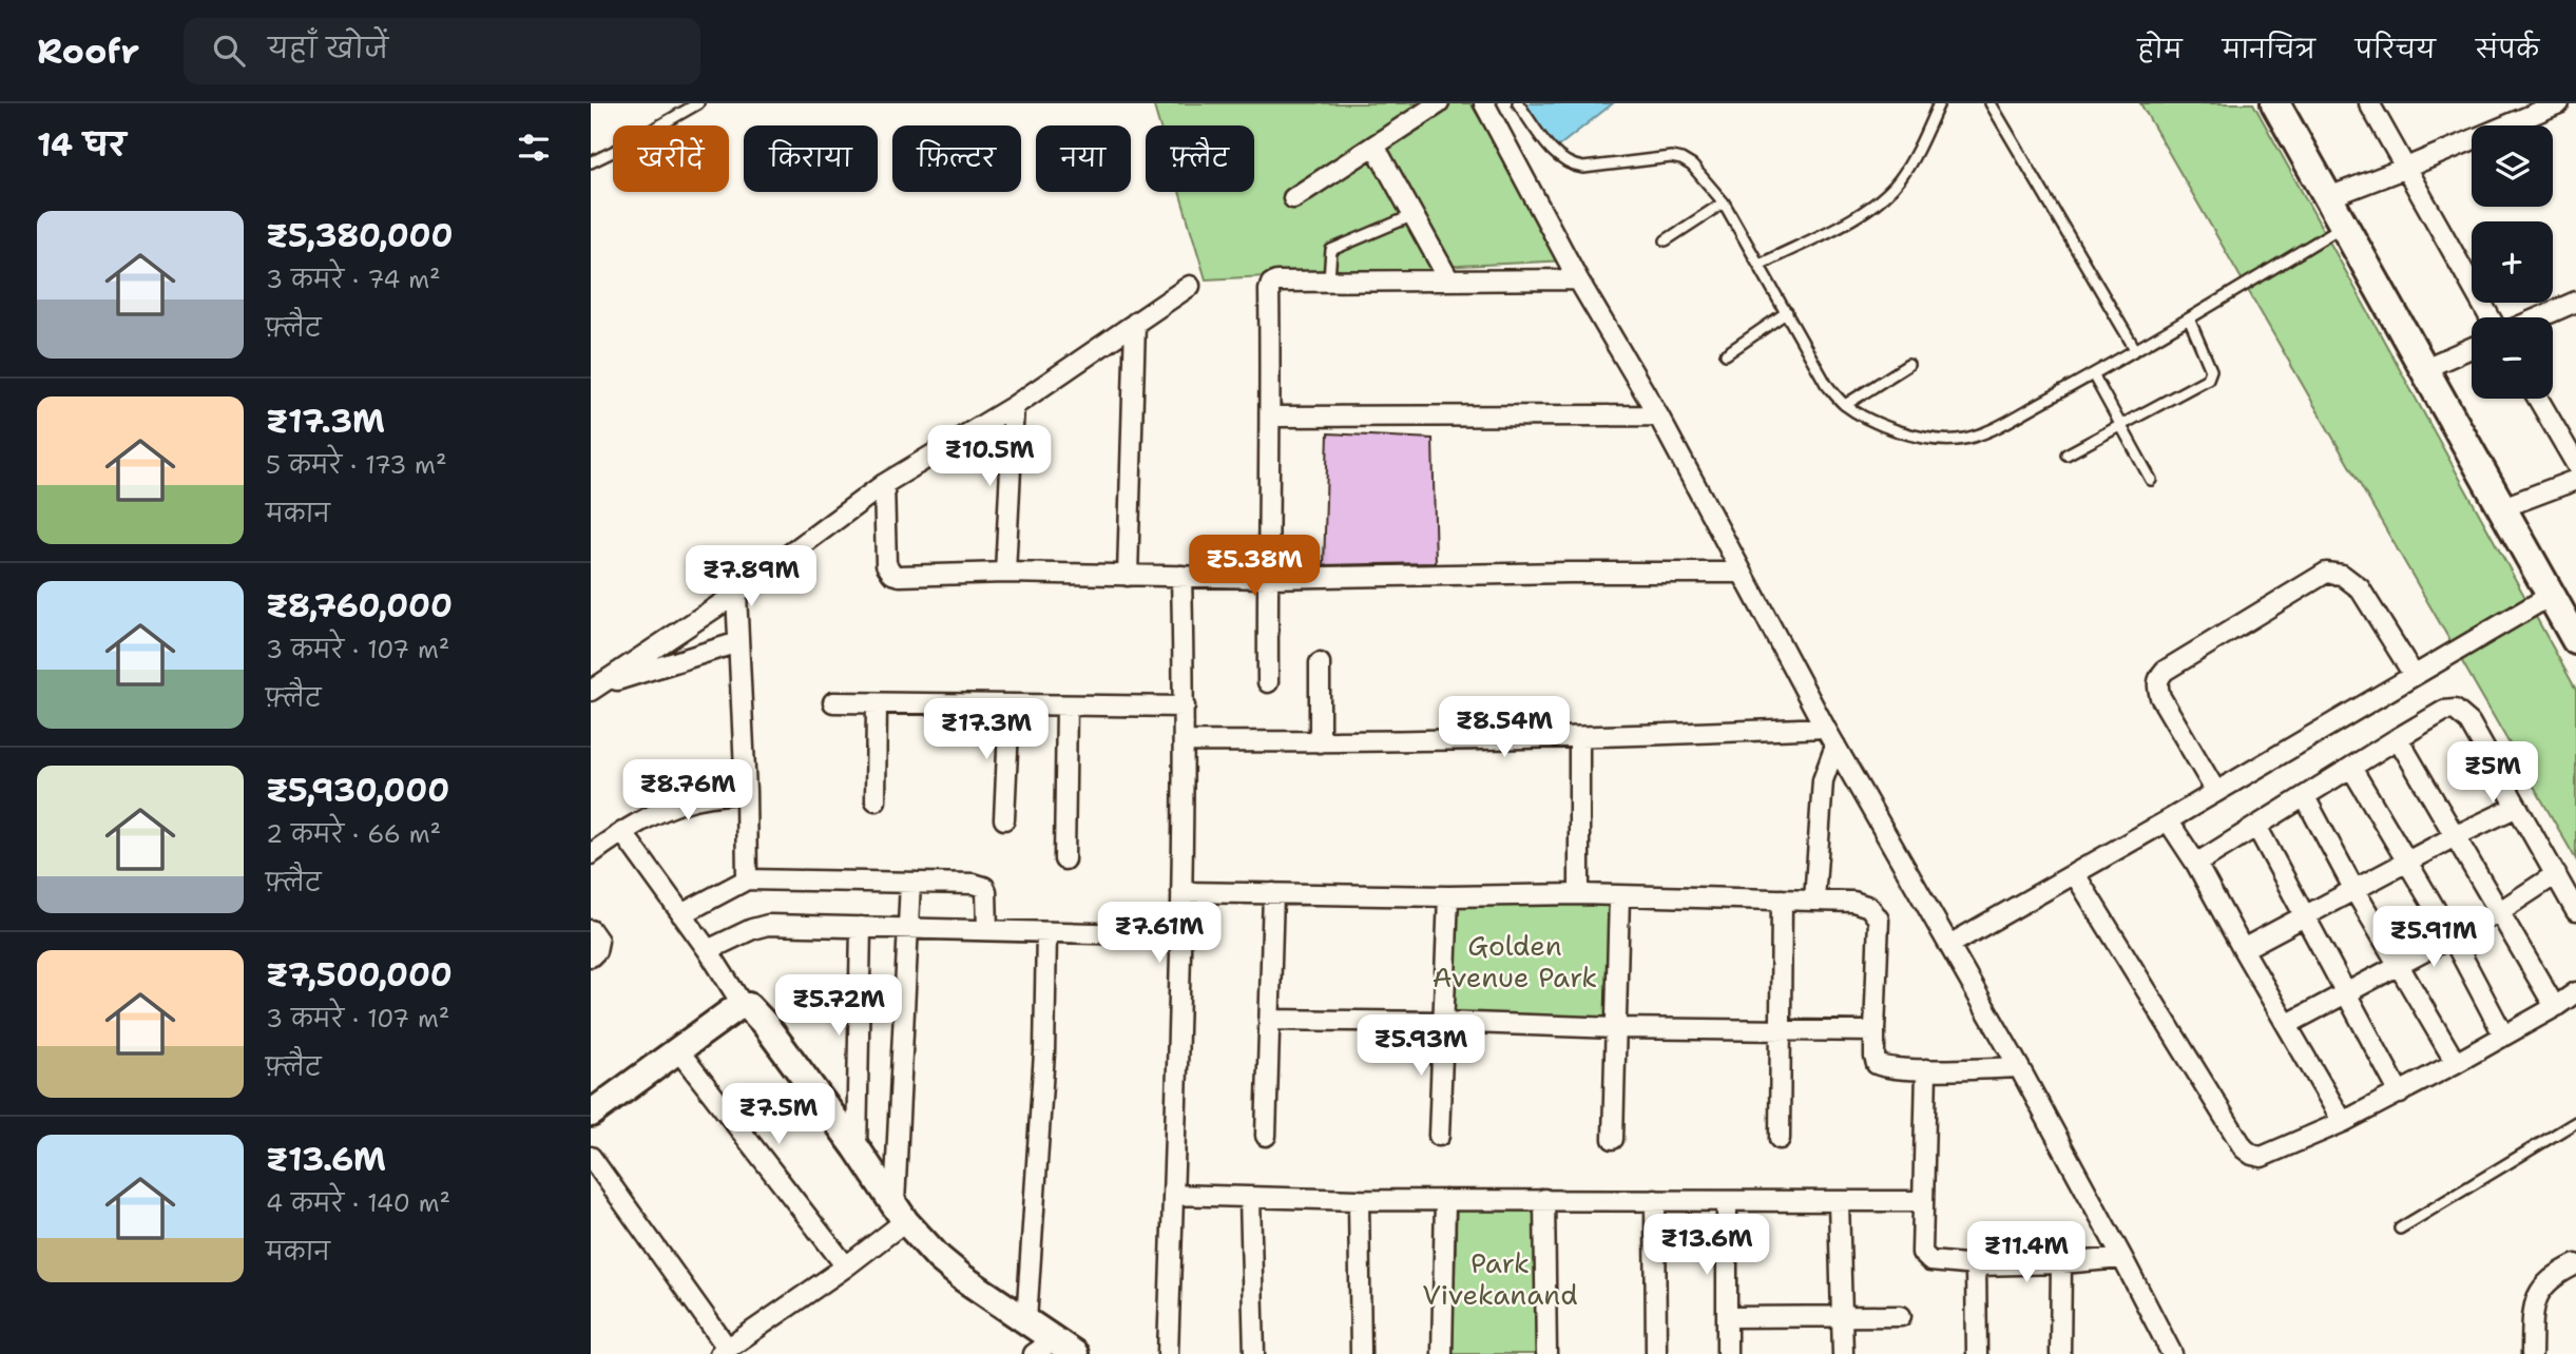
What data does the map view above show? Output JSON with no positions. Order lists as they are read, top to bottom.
{
  "parks": ["Golden Avenue Park", "Park Vivekanand"],
  "page": {
    "header": "Roofr",
    "search": "यहाँ खोजें",
    "nav": [
      "होम",
      "मानचित्र",
      "परिचय",
      "संपर्क"
    ],
    "heading": "14 घर",
    "map_buttons": ["+", "−"],
    "chip": [
      "खरीदें",
      "किराया",
      "फ़िल्टर",
      "नया",
      "फ़्लैट"
    ],
    "list": [
      {
        "name": "₹5,380,000",
        "note": "3 कमरे · 74 m² · फ़्लैट"
      },
      {
        "name": "₹17.3M",
        "note": "5 कमरे · 173 m² · मकान"
      },
      {
        "name": "₹8,760,000",
        "note": "3 कमरे · 107 m² · फ़्लैट"
      },
      {
        "name": "₹5,930,000",
        "note": "2 कमरे · 66 m² · फ़्लैट"
      },
      {
        "name": "₹7,500,000",
        "note": "3 कमरे · 107 m² · फ़्लैट"
      },
      {
        "name": "₹13.6M",
        "note": "4 कमरे · 140 m² · मकान"
      }
    ],
    "price": [
      "₹10.5M",
      "₹5.38M",
      "₹7.89M",
      "₹8.54M",
      "₹17.3M",
      "₹5M",
      "₹8.76M",
      "₹7.61M",
      "₹5.91M",
      "₹5.72M",
      "₹5.93M",
      "₹7.5M",
      "₹13.6M",
      "₹11.4M"
    ]
  }
}
